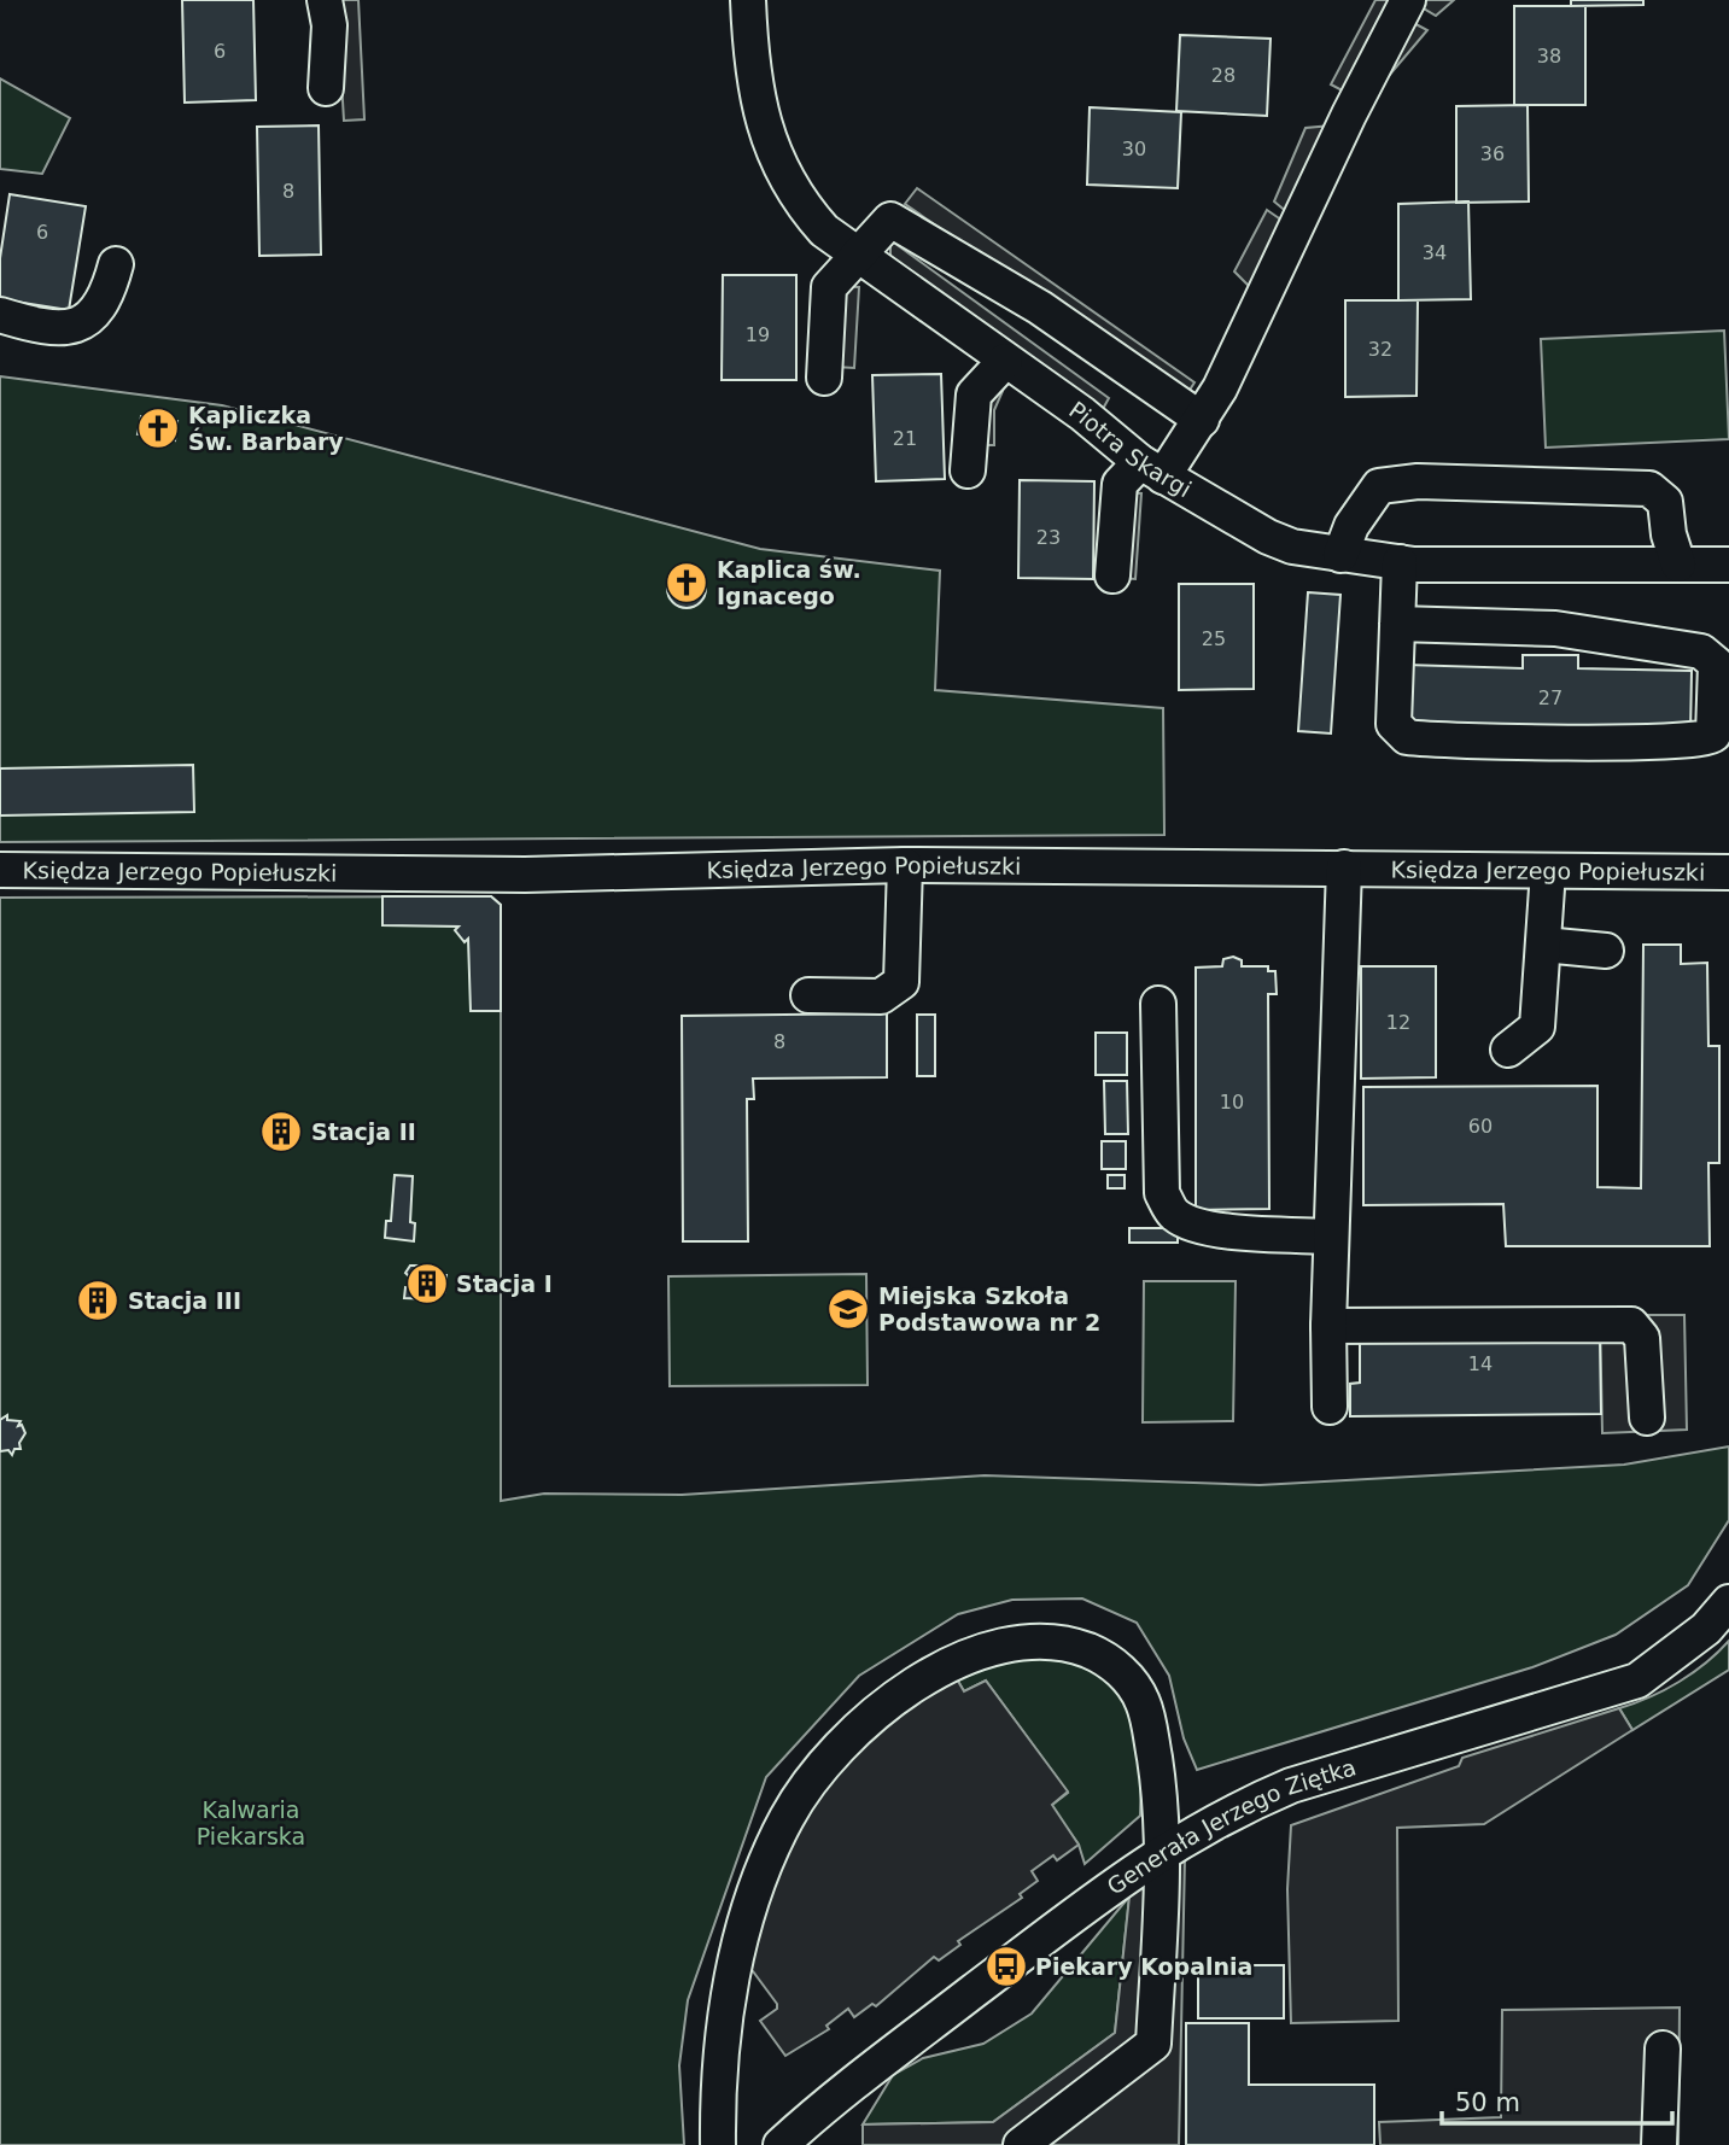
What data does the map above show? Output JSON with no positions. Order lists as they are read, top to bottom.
{
  "streets": {
    "street": ["Piotra Skargi", "Księdza Jerzego Popiełuszki", "Generała Jerzego Ziętka"]
  },
  "parks": ["Kalwaria Piekarska"],
  "places": {
    "church": ["Kapliczka Św. Barbary", "Kaplica św. Ignacego"],
    "building": ["Stacja II", "Stacja I", "Stacja III"],
    "school or university": ["Miejska Szkoła Podstawowa nr 2"],
    "bus stop": ["Piekary Kopalnia"]
  },
  "house_numbers": [
    "6",
    "38",
    "28",
    "30",
    "36",
    "8",
    "6",
    "34",
    "19",
    "32",
    "21",
    "23",
    "25",
    "27",
    "12",
    "8",
    "10",
    "60",
    "14"
  ],
  "scale_bar": "50 m"
}
